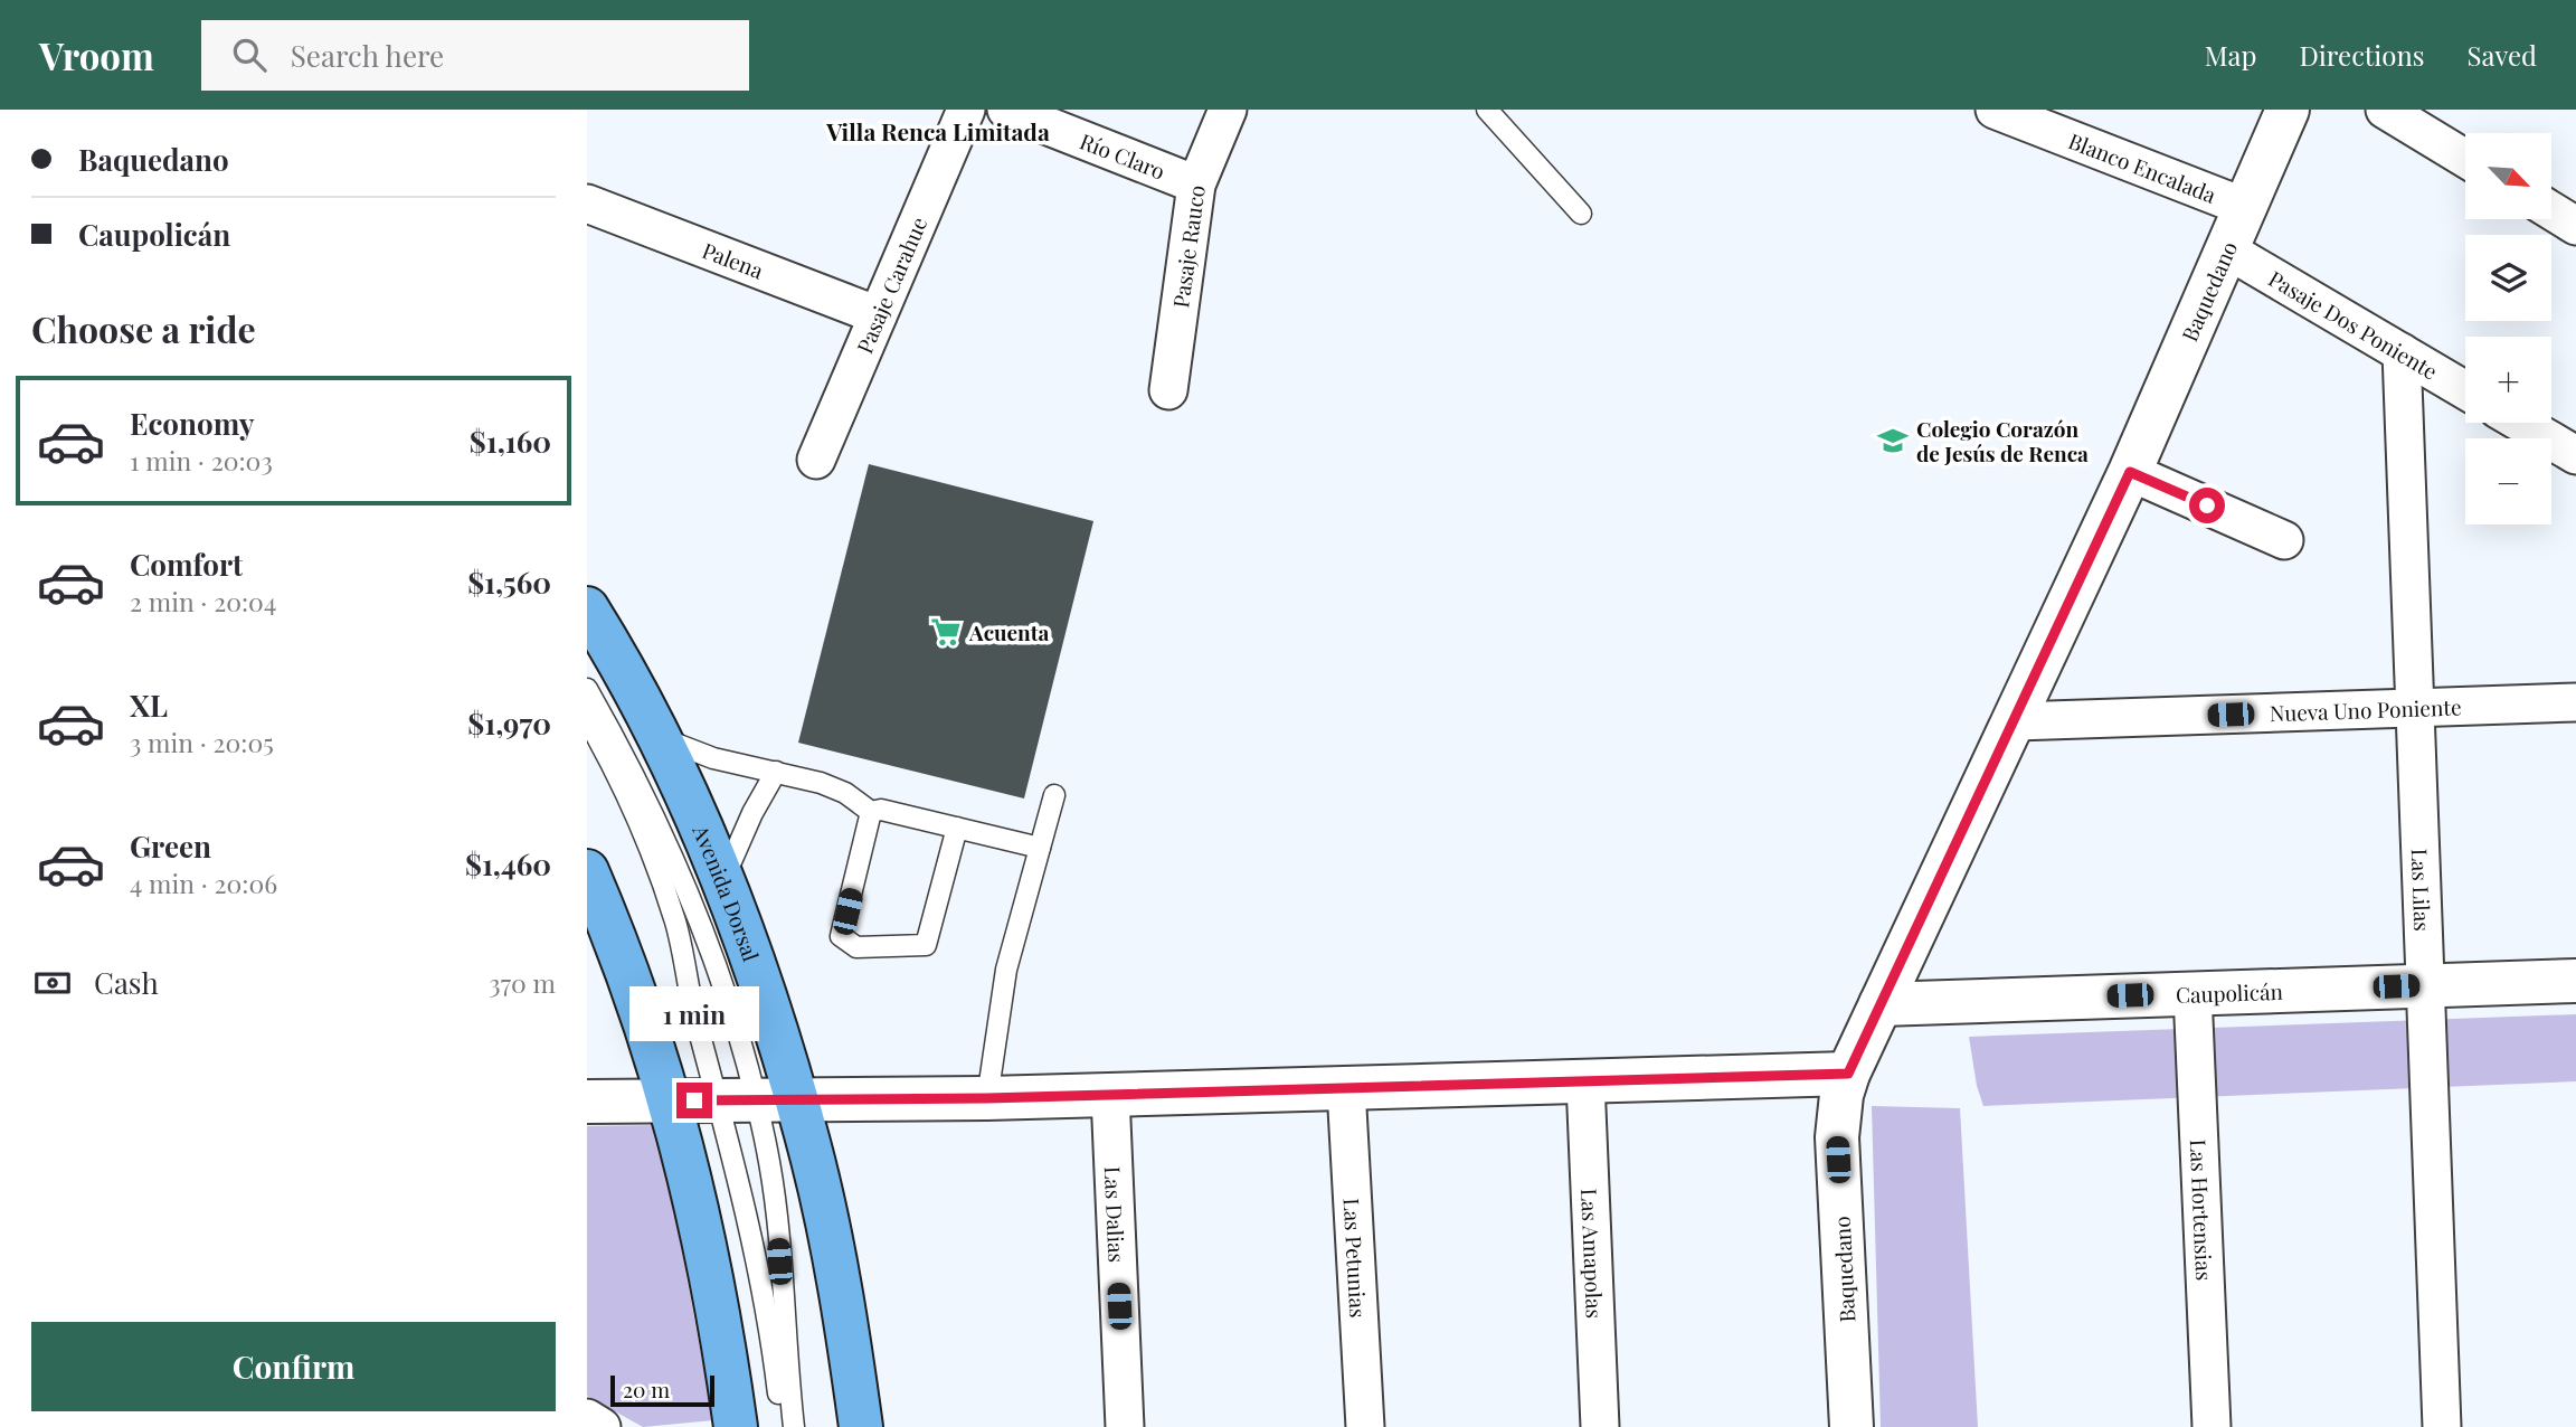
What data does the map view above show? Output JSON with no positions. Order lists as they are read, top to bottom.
{
  "streets": {
    "main road": ["Avenida Dorsal"],
    "street": [
      "Río Claro",
      "Blanco Encalada",
      "Pasaje Rauco",
      "Palena",
      "Pasaje Carahue",
      "Baquedano",
      "Pasaje Dos Poniente",
      "Nueva Uno Poniente",
      "Las Lilas",
      "Caupolicán",
      "Las Hortensias",
      "Las Dalias",
      "Las Amapolas",
      "Las Petunias"
    ]
  },
  "crossings": [
    ["Río Claro", "Pasaje Rauco"],
    ["Blanco Encalada", "Baquedano"],
    ["Palena", "Pasaje Carahue"],
    ["Baquedano", "Pasaje Dos Poniente"],
    ["Baquedano", "Nueva Uno Poniente"],
    ["Baquedano", "Caupolicán"],
    ["Pasaje Dos Poniente", "Las Lilas"],
    ["Nueva Uno Poniente", "Las Lilas"],
    ["Las Lilas", "Caupolicán"],
    ["Caupolicán", "Las Hortensias"]
  ],
  "districts": ["Villa Renca Limitada"],
  "places": {
    "school or university": ["Colegio Corazón de Jesús de Renca"],
    "supermarket": ["Acuenta"]
  },
  "scale_bar": "20 m",
  "north": "bottom right",
  "page": {
    "header": "Vroom",
    "search": "Search here",
    "nav": ["Map", "Directions", "Saved"],
    "banner": ["Baquedano", "Caupolicán"],
    "map_buttons": ["+", "−"],
    "heading": "Choose a ride",
    "list": [
      {
        "name": "Economy",
        "note": "1 min · 20:03",
        "value": "$1,160"
      },
      {
        "name": "Comfort",
        "note": "2 min · 20:04",
        "value": "$1,560"
      },
      {
        "name": "XL",
        "note": "3 min · 20:05",
        "value": "$1,970"
      },
      {
        "name": "Green",
        "note": "4 min · 20:06",
        "value": "$1,460"
      }
    ],
    "pay": ["Cash", "370 m"],
    "bubble": "1 min",
    "buttons": "Confirm",
    "scale": "20 m"
  }
}
